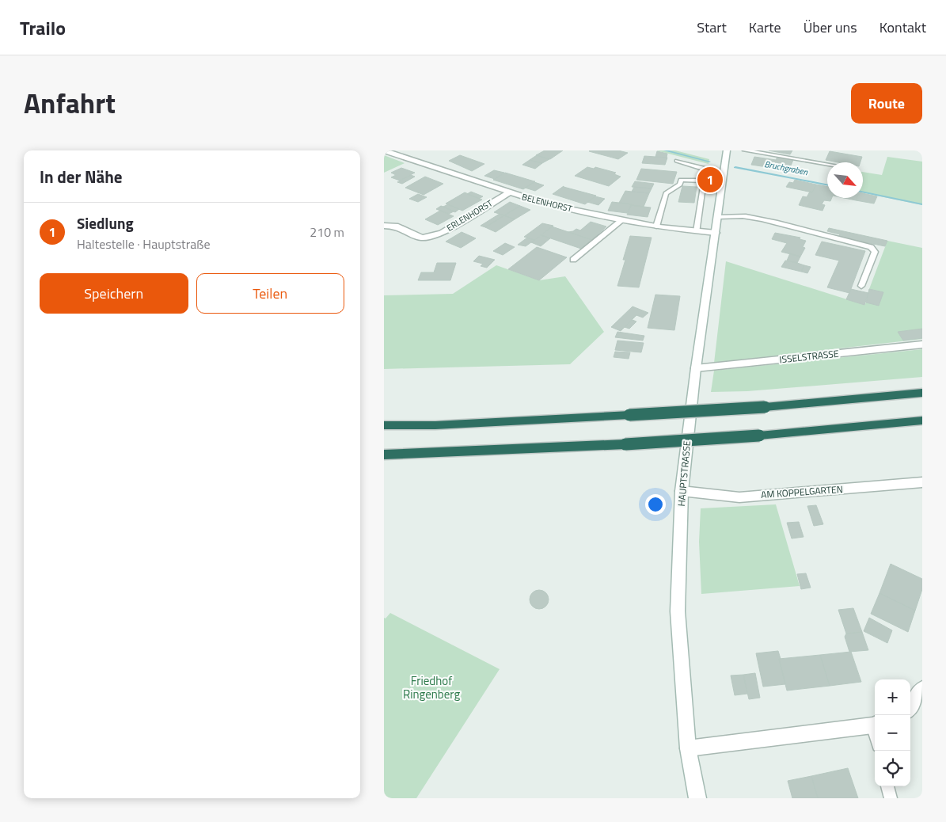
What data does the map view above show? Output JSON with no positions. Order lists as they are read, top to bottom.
{
  "streets": {
    "street": [
      "BELENHORST",
      "ERLENHORST",
      "ISSELSTRASSE",
      "HAUPTSTRASSE",
      "AM KOPPELGARTEN"
    ]
  },
  "crossings": [
    ["BELENHORST", "ERLENHORST"],
    ["BELENHORST", "HAUPTSTRASSE"],
    ["ISSELSTRASSE", "HAUPTSTRASSE"],
    ["HAUPTSTRASSE", "AM KOPPELGARTEN"]
  ],
  "water": ["Bruchgraben"],
  "parks": ["Friedhof Ringenberg"],
  "north": "bottom right",
  "page": {
    "header": "Trailo",
    "nav": [
      "Start",
      "Karte",
      "Über uns",
      "Kontakt"
    ],
    "title": "Anfahrt",
    "buttons": [
      "Route",
      ["Speichern", "Teilen"]
    ],
    "heading": "In der Nähe",
    "pins": "1",
    "list": [
      {
        "mark": "1",
        "name": "Siedlung",
        "note": "Haltestelle · Hauptstraße",
        "value": "210 m"
      }
    ],
    "map_buttons": ["+", "−"]
  }
}
